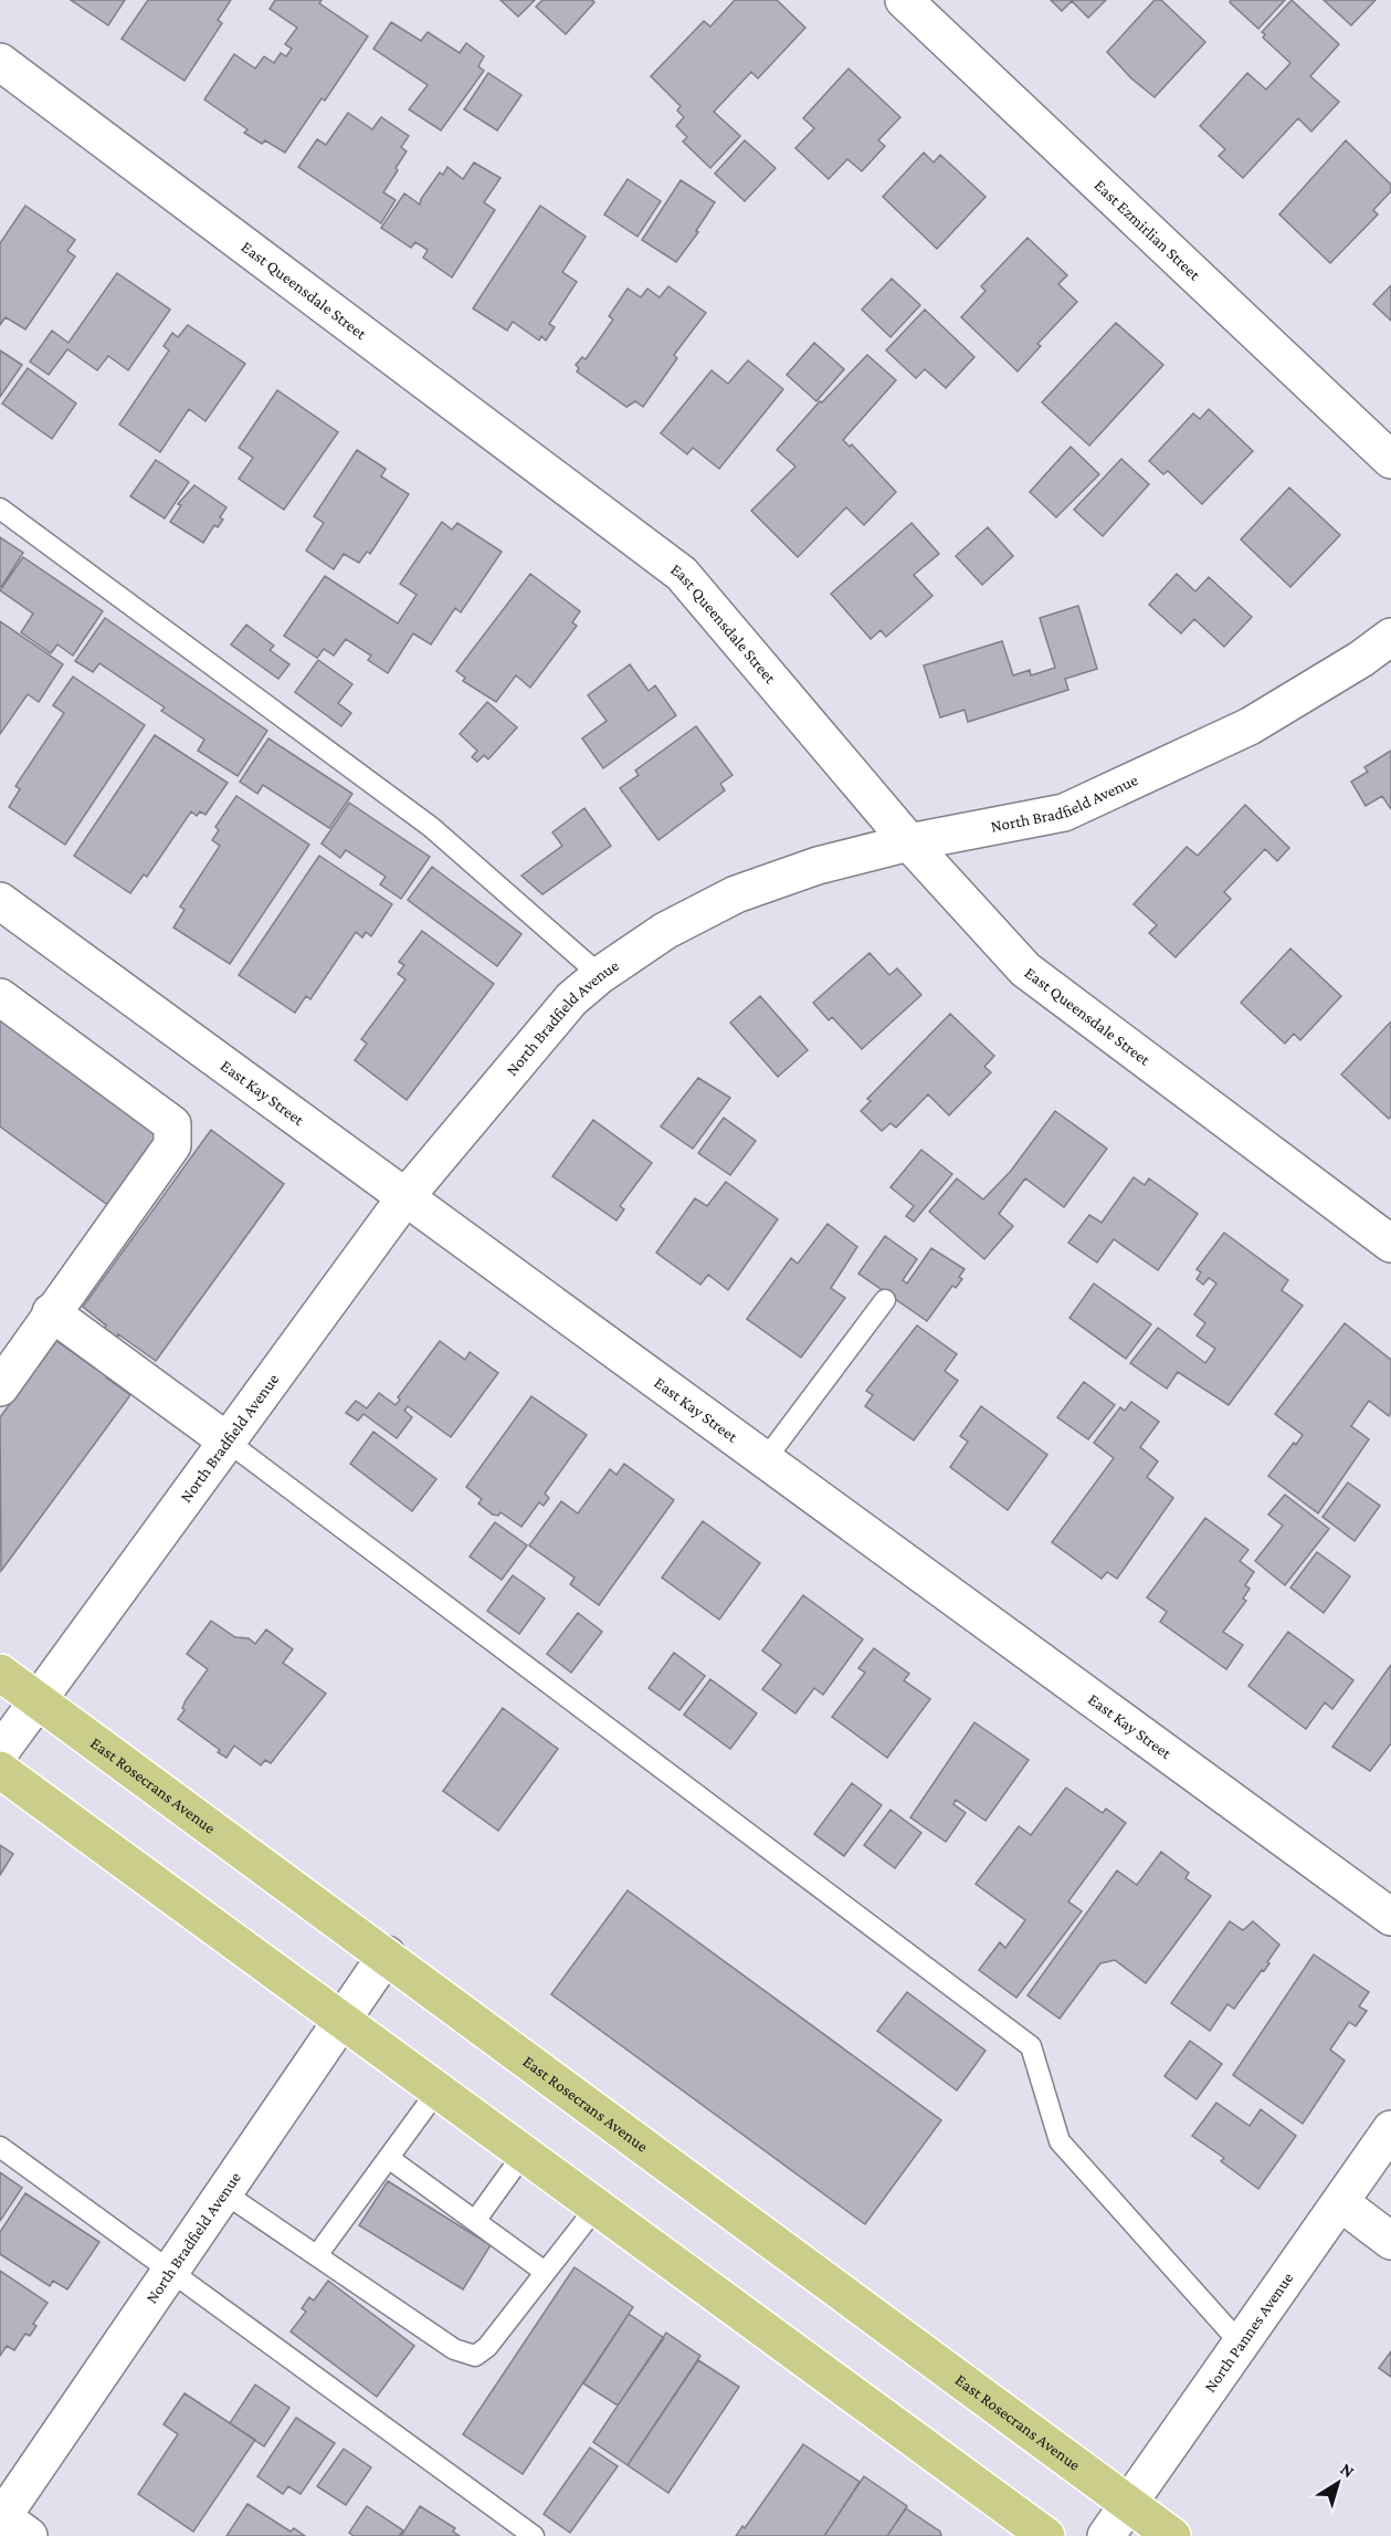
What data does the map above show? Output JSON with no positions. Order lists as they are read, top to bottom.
{
  "streets": {
    "main road": ["East Rosecrans Avenue"],
    "street": [
      "East Ezmirlian Street",
      "East Queensdale Street",
      "North Bradfield Avenue",
      "East Kay Street",
      "North Pannes Avenue"
    ]
  },
  "crossings": [
    ["East Queensdale Street", "North Bradfield Avenue"],
    ["North Bradfield Avenue", "East Kay Street"],
    ["North Bradfield Avenue", "East Rosecrans Avenue"],
    ["East Rosecrans Avenue", "North Pannes Avenue"]
  ],
  "north": "top right"
}
